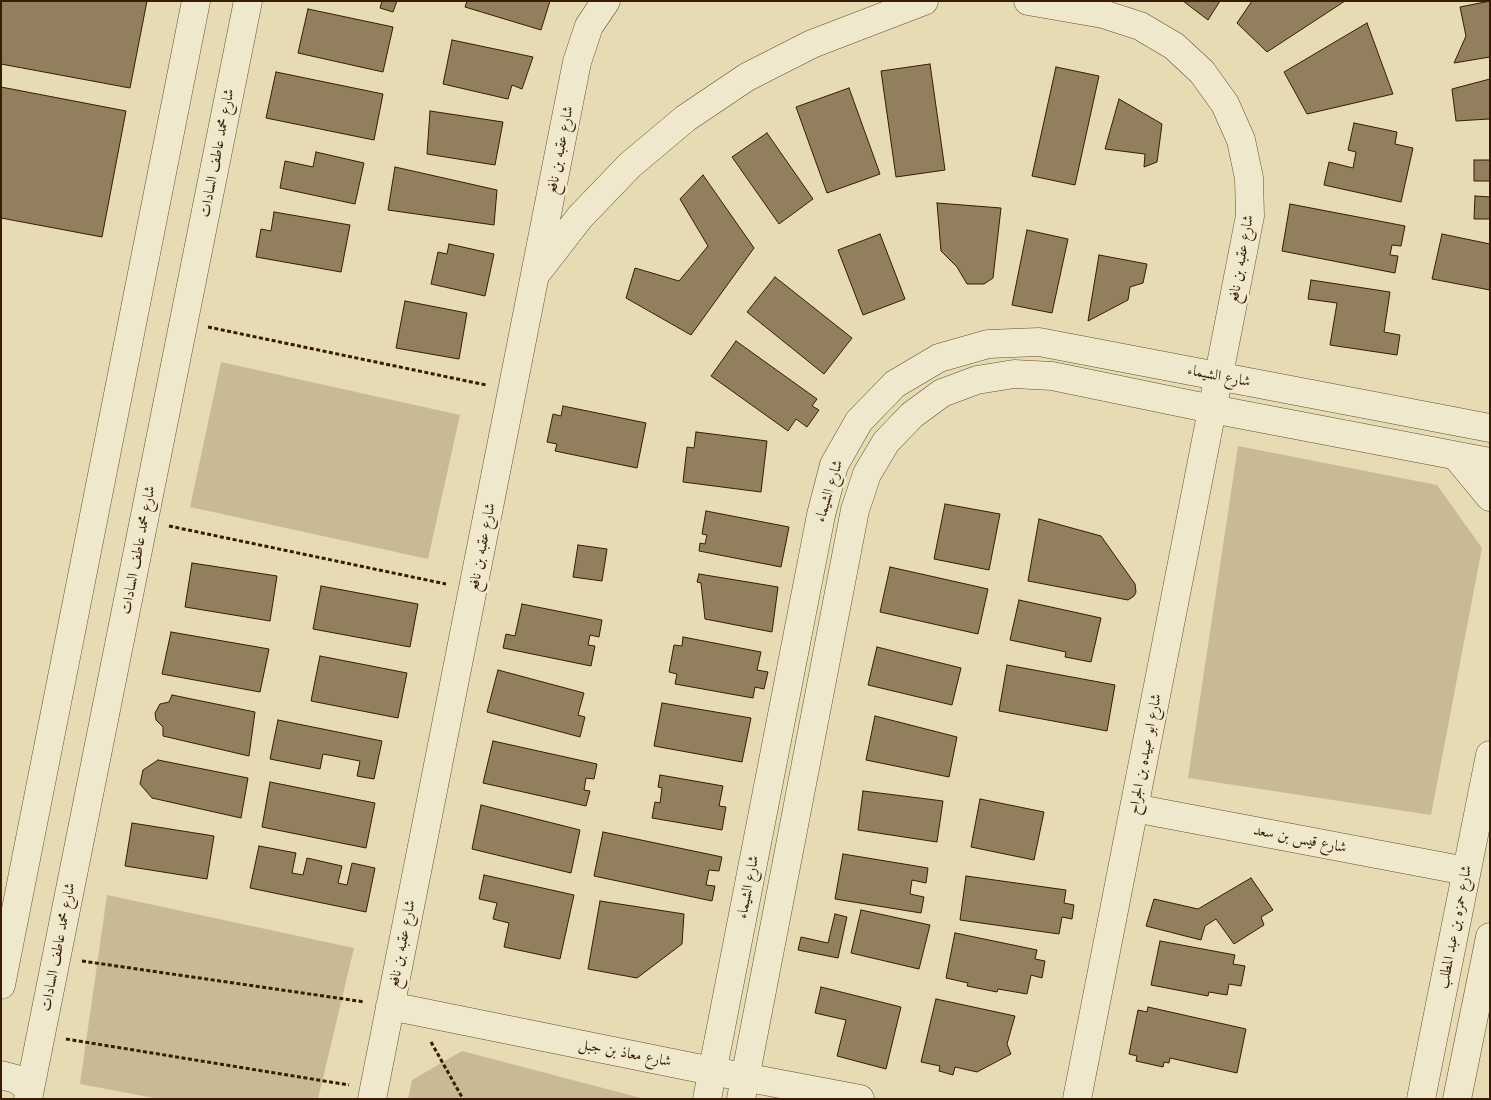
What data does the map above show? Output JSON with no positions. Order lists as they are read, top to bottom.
{
  "streets": {
    "street": [
      "شارع عقبه بن نافع",
      "شارع محمد عاطف السادات",
      "شارع الشيماء",
      "شارع ابو عبيده بن الجراح",
      "شارع قيس بن سعد",
      "شارع حمزه بن عبد المطلب",
      "شارع معاذ بن جبل"
    ]
  },
  "crossings": [
    ["شارع عقبه بن نافع", "شارع الشيماء"],
    ["شارع عقبه بن نافع", "شارع ابو عبيده بن الجراح"],
    ["شارع عقبه بن نافع", "شارع معاذ بن جبل"],
    ["شارع الشيماء", "شارع ابو عبيده بن الجراح"],
    ["شارع الشيماء", "شارع معاذ بن جبل"],
    ["شارع ابو عبيده بن الجراح", "شارع قيس بن سعد"],
    ["شارع قيس بن سعد", "شارع حمزه بن عبد المطلب"]
  ]
}
